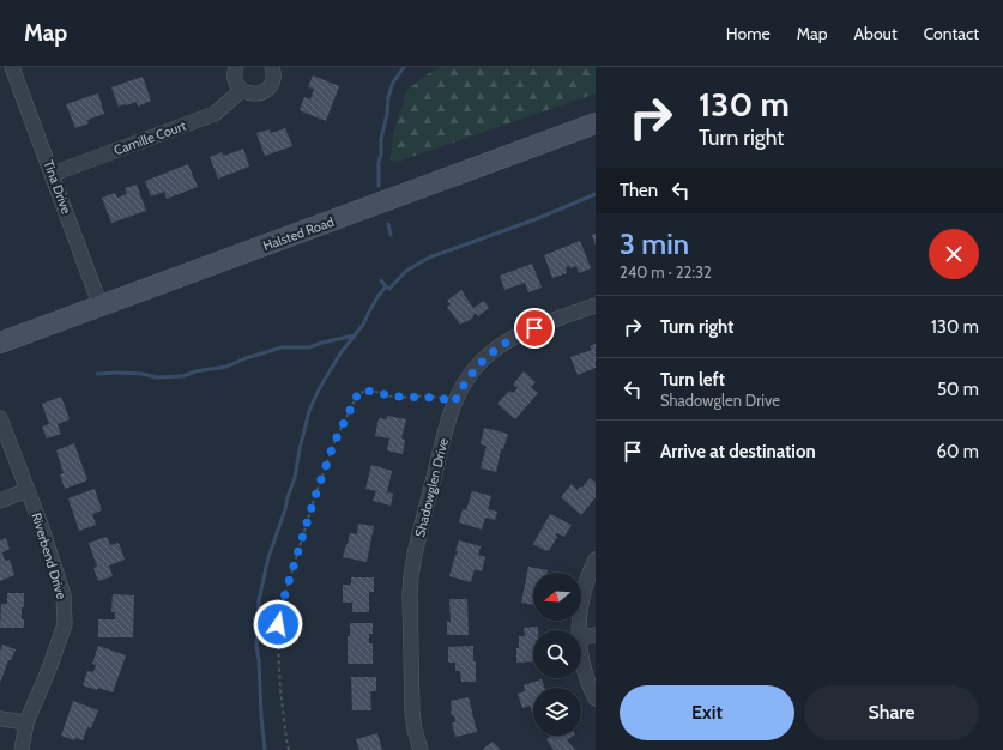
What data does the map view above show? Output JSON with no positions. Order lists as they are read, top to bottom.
{
  "streets": {
    "street": [
      "Camille Court",
      "Tina Drive",
      "Halsted Road",
      "Shadowglen Drive",
      "Riverbend Drive"
    ]
  },
  "crossings": [
    ["Camille Court", "Tina Drive"],
    ["Tina Drive", "Halsted Road"]
  ],
  "north": "left",
  "page": {
    "header": "Map",
    "nav": [
      "Home",
      "Map",
      "About",
      "Contact"
    ],
    "turn": ["130 m", "Turn right"],
    "then": "Then",
    "heading": ["3 min", "240 m · 22:32"],
    "list": [
      {
        "name": "Turn right",
        "value": "130 m"
      },
      {
        "name": "Turn left",
        "note": "Shadowglen Drive",
        "value": "50 m"
      },
      {
        "name": "Arrive at destination",
        "value": "60 m"
      }
    ],
    "buttons": ["Exit", "Share"]
  }
}
